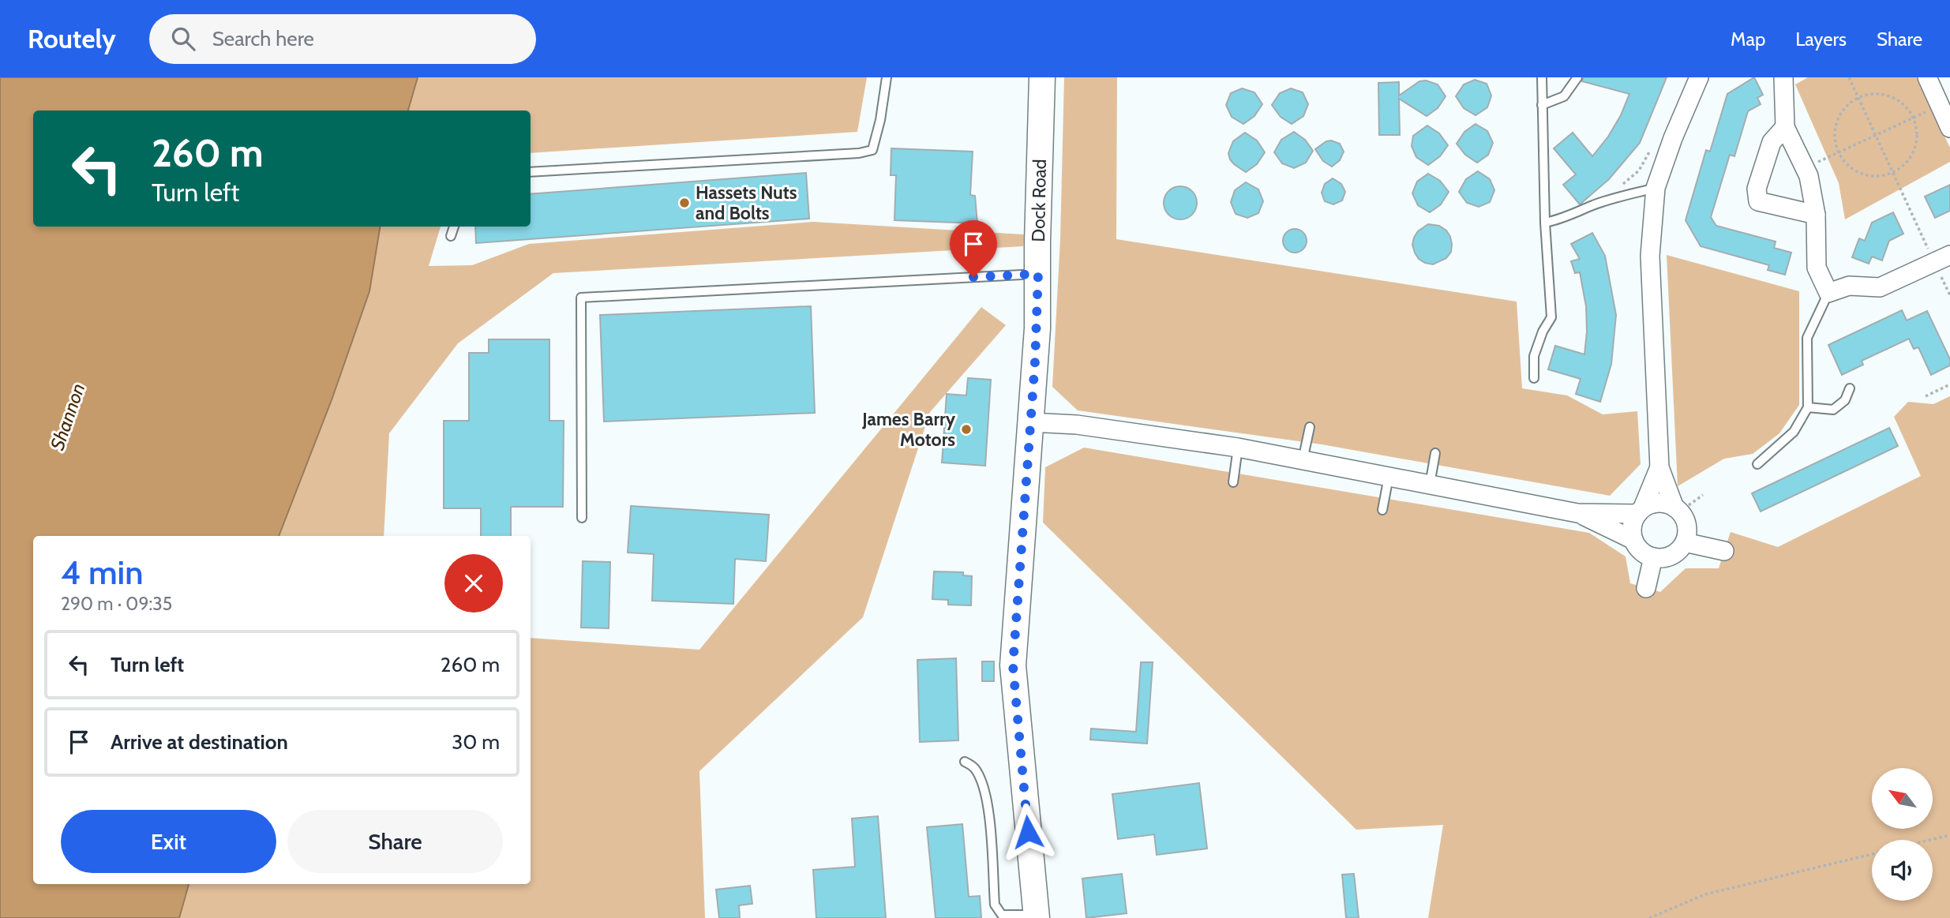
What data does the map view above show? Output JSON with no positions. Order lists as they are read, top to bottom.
{
  "streets": {
    "main road": ["Dock Road"]
  },
  "water": ["Shannon"],
  "places": ["Hassets Nuts and Bolts", "James Barry Motors"],
  "north": "top left",
  "page": {
    "header": "Routely",
    "search": "Search here",
    "nav": ["Map", "Layers", "Share"],
    "turn": ["260 m", "Turn left"],
    "heading": ["4 min", "290 m · 09:35"],
    "list": [
      {
        "name": "Turn left",
        "value": "260 m"
      },
      {
        "name": "Arrive at destination",
        "value": "30 m"
      }
    ],
    "buttons": ["Exit", "Share"]
  }
}
